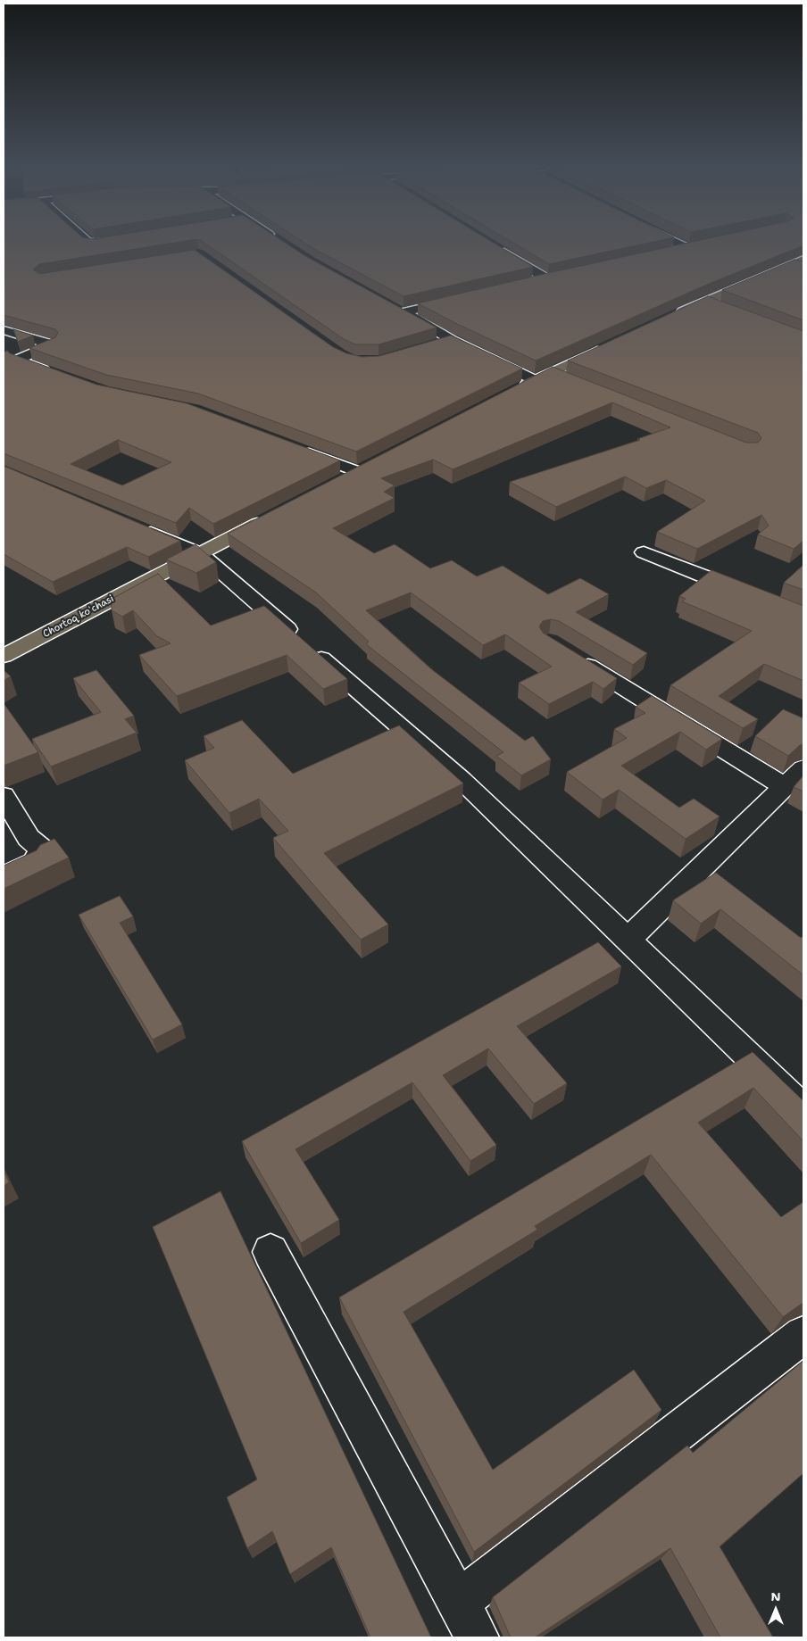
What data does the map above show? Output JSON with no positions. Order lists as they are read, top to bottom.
{
  "streets": {
    "main road": ["Chortoq koʻchasi"]
  },
  "north": "top"
}
